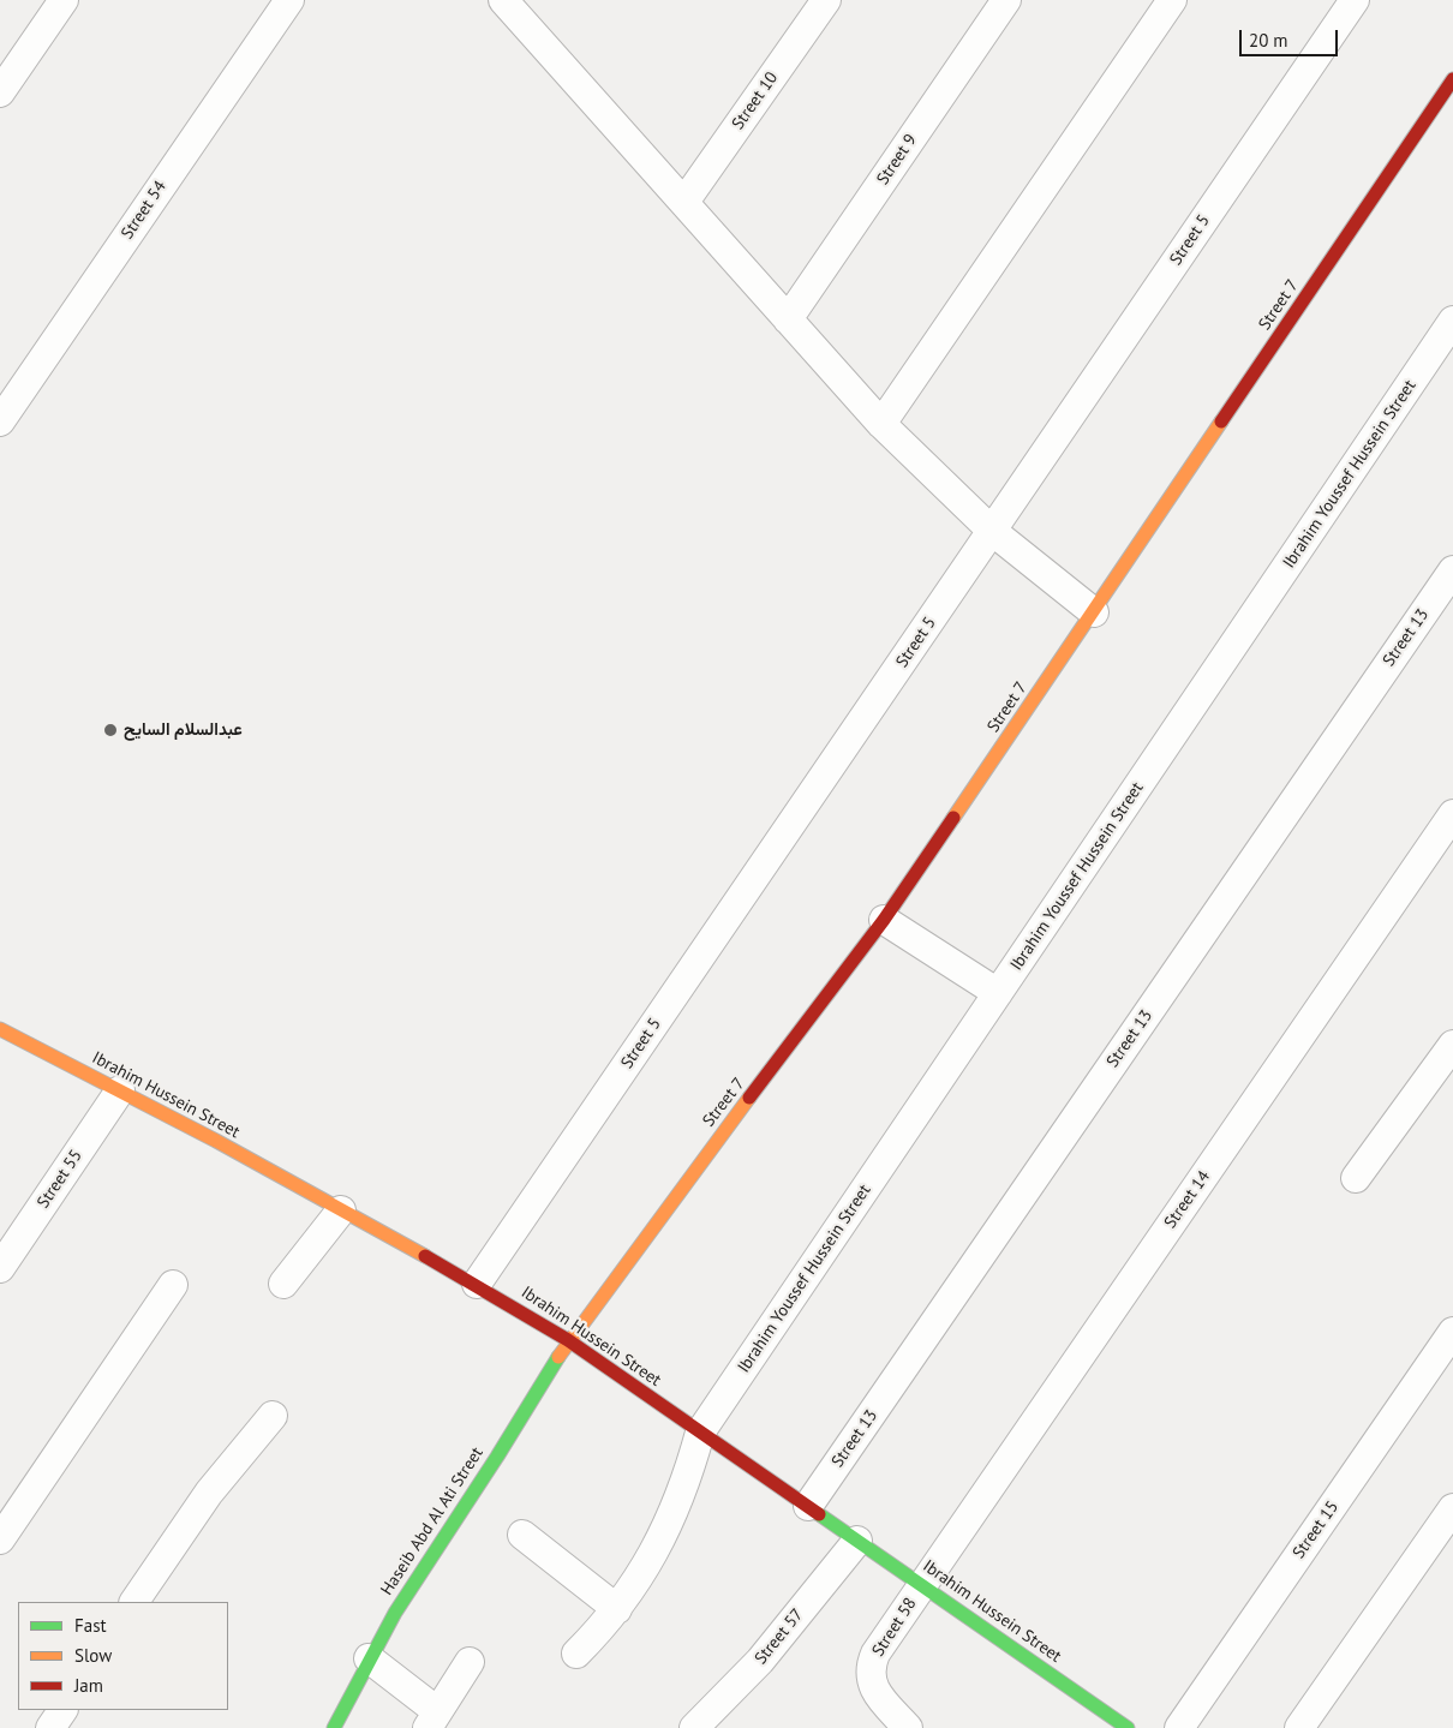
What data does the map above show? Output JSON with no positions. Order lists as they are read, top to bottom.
{
  "streets": {
    "street": [
      "Street 10",
      "Street 9",
      "Street 54",
      "Street 5",
      "Street 7",
      "Ibrahim Youssef Hussein Street",
      "Street 13",
      "Ibrahim Hussein Street",
      "Street 55",
      "Street 14",
      "Haseib Abd Al Ati Street",
      "Street 15",
      "Street 58",
      "Street 57"
    ]
  },
  "crossings": [
    ["Street 5", "Ibrahim Hussein Street"],
    ["Street 7", "Ibrahim Hussein Street"],
    ["Street 7", "Haseib Abd Al Ati Street"],
    ["Ibrahim Youssef Hussein Street", "Ibrahim Hussein Street"],
    ["Street 13", "Ibrahim Hussein Street"],
    ["Ibrahim Hussein Street", "Street 55"],
    ["Ibrahim Hussein Street", "Street 14"],
    ["Ibrahim Hussein Street", "Haseib Abd Al Ati Street"],
    ["Ibrahim Hussein Street", "Street 58"],
    ["Ibrahim Hussein Street", "Street 57"],
    ["Street 14", "Street 58"]
  ],
  "places": ["عبدالسلام السايح"],
  "legend": ["Fast", "Slow", "Jam"],
  "scale_bar": "20 m"
}
